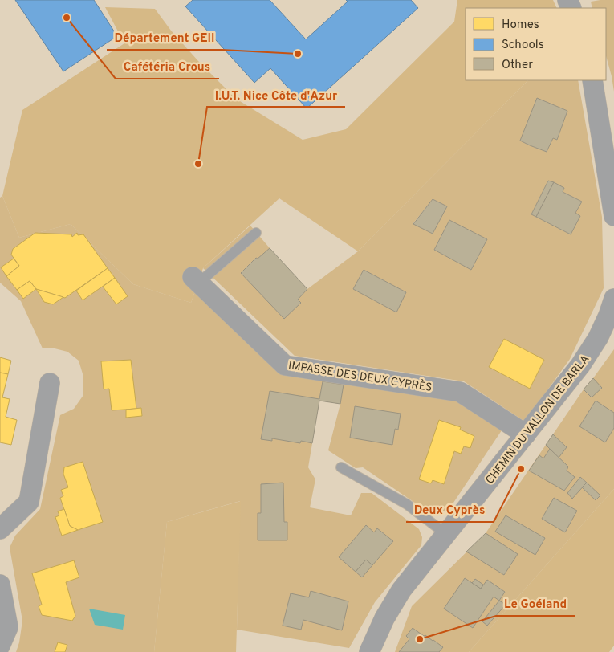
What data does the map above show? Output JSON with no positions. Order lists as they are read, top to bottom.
{
  "streets": {
    "street": ["IMPASSE DES DEUX CYPRÈS", "CHEMIN DU VALLON DE BARLA"]
  },
  "crossings": [
    ["IMPASSE DES DEUX CYPRÈS", "CHEMIN DU VALLON DE BARLA"]
  ],
  "places": [
    "Cafétéria Crous",
    "Département GEII",
    "I.U.T. Nice Côte d'Azur",
    "Deux Cyprès",
    "Le Goéland"
  ],
  "legend": ["Homes", "Schools", "Other"]
}
